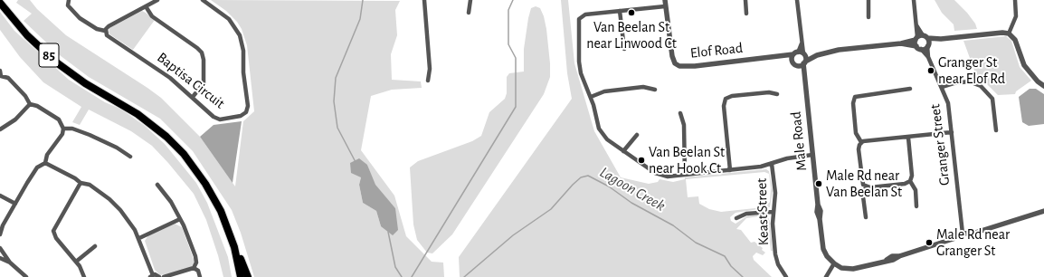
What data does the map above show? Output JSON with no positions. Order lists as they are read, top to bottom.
{
  "streets": {
    "highway": ["85"],
    "street": [
      "Elof Road",
      "Baptisa Circuit",
      "Male Road",
      "Granger Street",
      "Keast Street"
    ]
  },
  "crossings": [
    ["Elof Road", "Male Road"],
    ["Elof Road", "Granger Street"]
  ],
  "water": ["Lagoon Creek"],
  "places": [
    "Van Beelan St near Linwood Ct",
    "Granger St near Elof Rd",
    "Van Beelan St near Hook Ct",
    "Male Rd near Van Beelan St",
    "Male Rd near Granger St"
  ]
}
